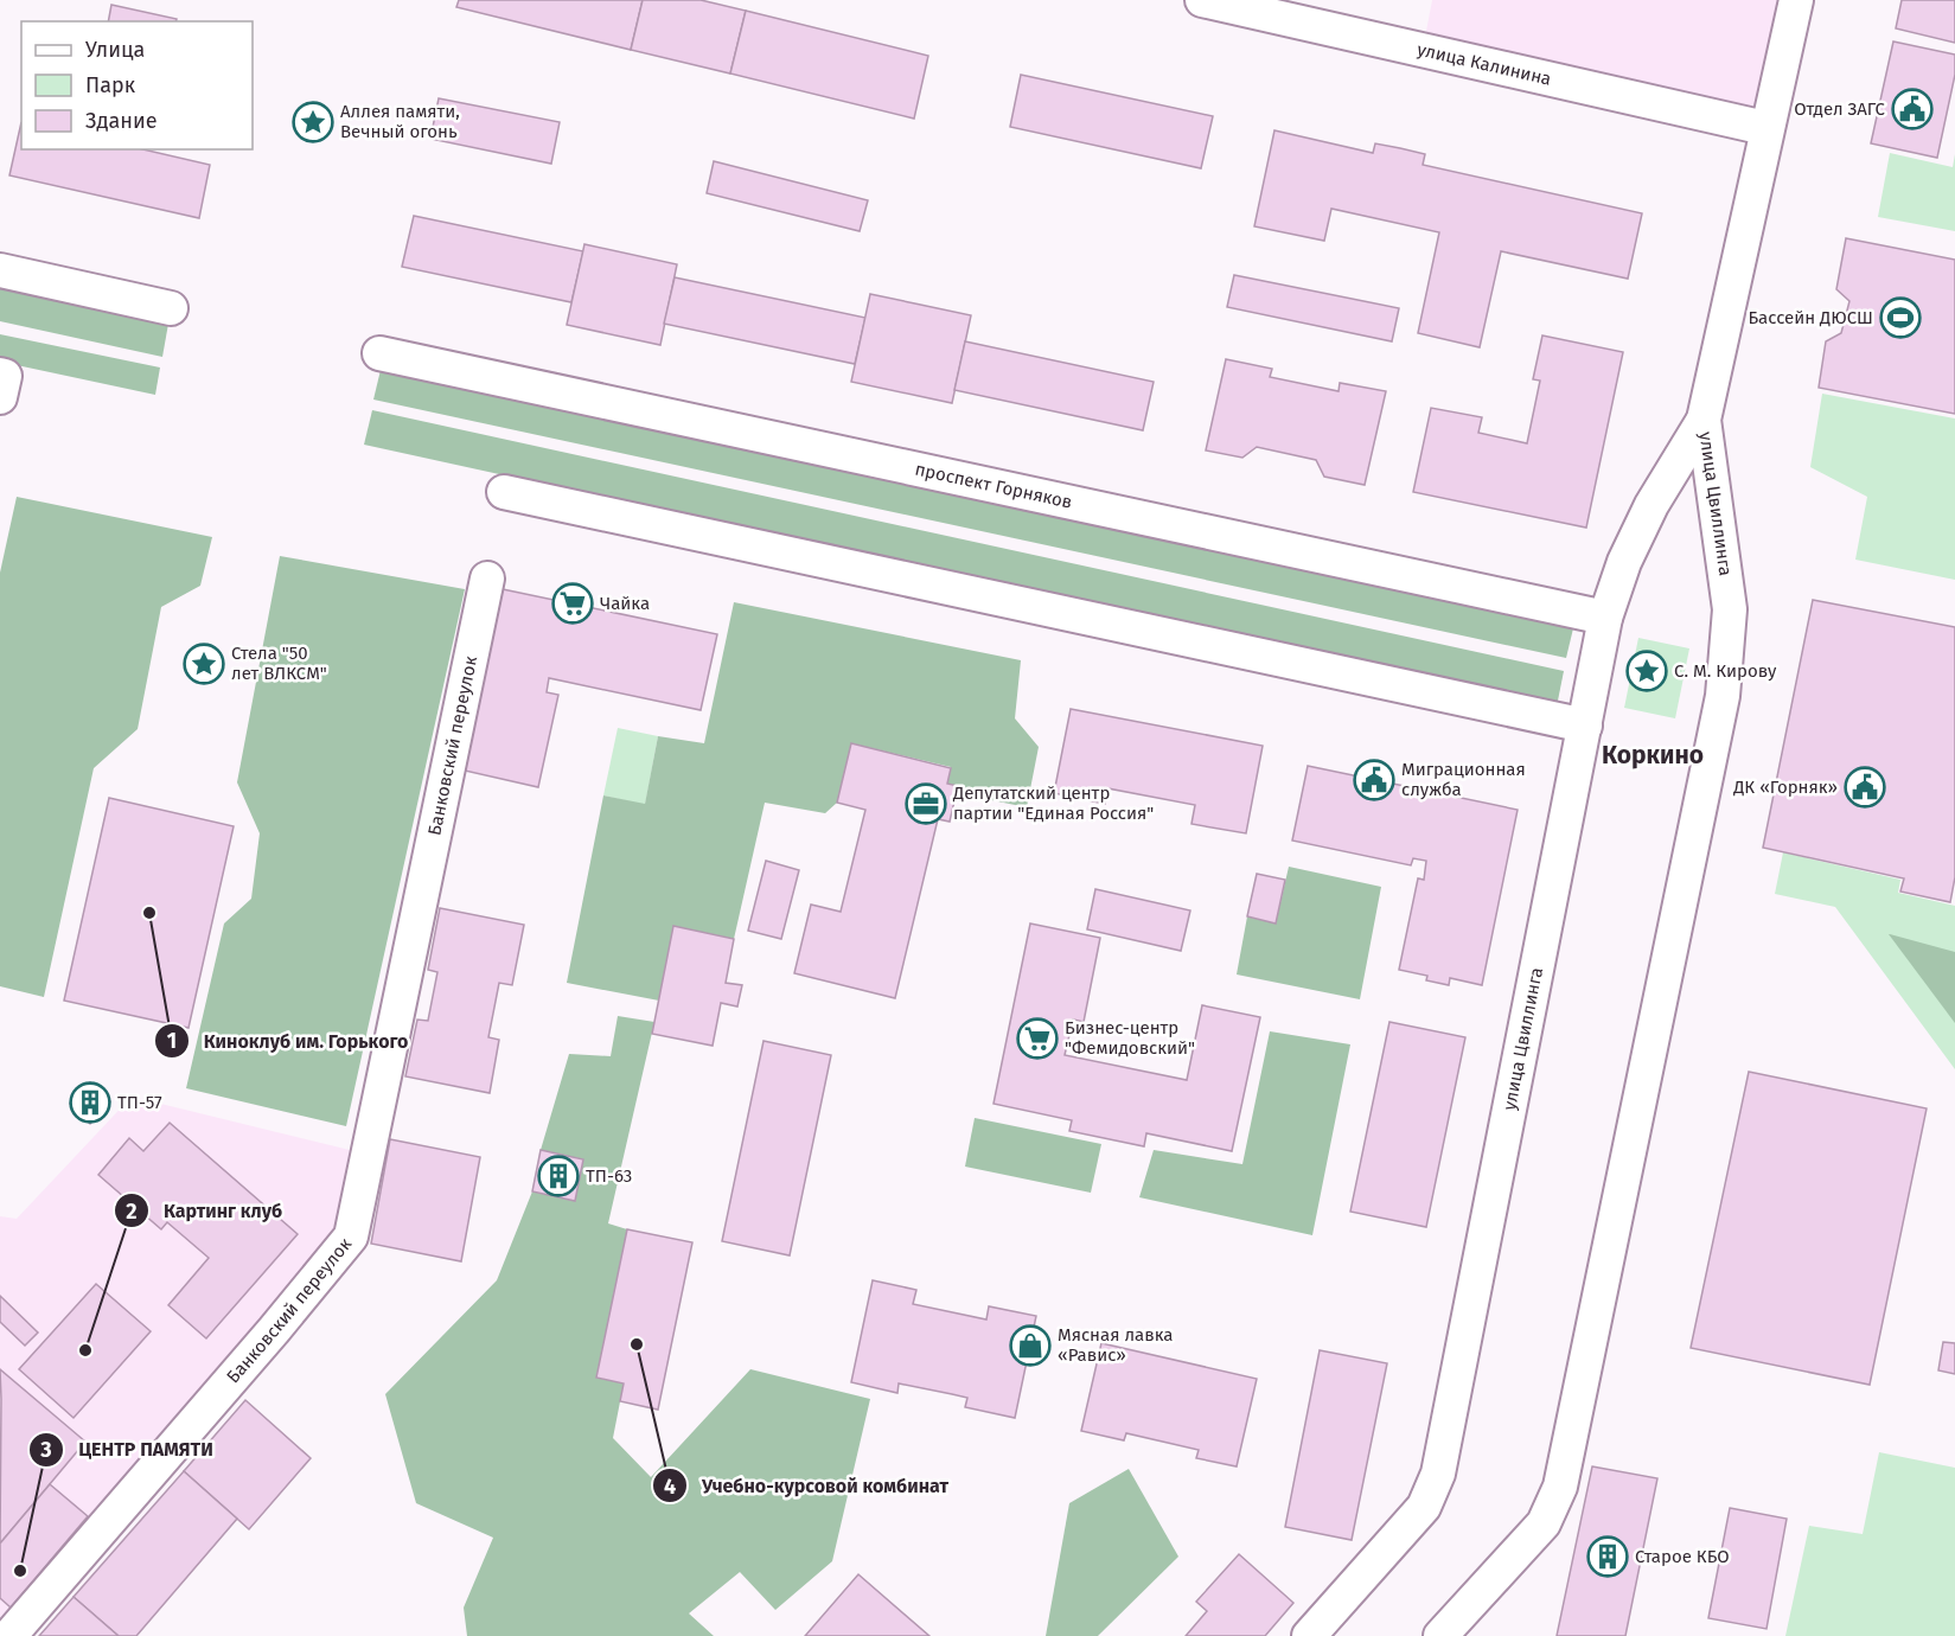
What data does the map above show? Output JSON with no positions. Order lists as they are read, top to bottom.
{
  "streets": {
    "street": [
      "улица Калинина",
      "проспект Горняков",
      "улица Цвиллинга",
      "Банковский переулок"
    ]
  },
  "crossings": [
    ["улица Калинина", "улица Цвиллинга"],
    ["проспект Горняков", "улица Цвиллинга"]
  ],
  "districts": ["Коркино"],
  "places": {
    "public building": ["Отдел ЗАГС", "Миграционная служба", "ДК «Горняк»"],
    "place": ["Аллея памяти, Вечный огонь", "Стела \"50 лет ВЛКСМ\"", "С. М. Кирову"],
    "sports": ["Бассейн ДЮСШ"],
    "supermarket": ["Чайка", "Бизнес-центр \"Фемидовский\""],
    "office": ["Депутатский центр партии \"Единая Россия\""],
    "other": [
      "Киноклуб им. Горького",
      "Учебно-курсовой комбинат",
      "Картинг клуб",
      "ЦЕНТР ПАМЯТИ"
    ],
    "building": ["ТП-57", "ТП-63", "Старое КБО"],
    "shop": ["Мясная лавка «Равис»"]
  },
  "legend": ["Улица", "Парк", "Здание"]
}
